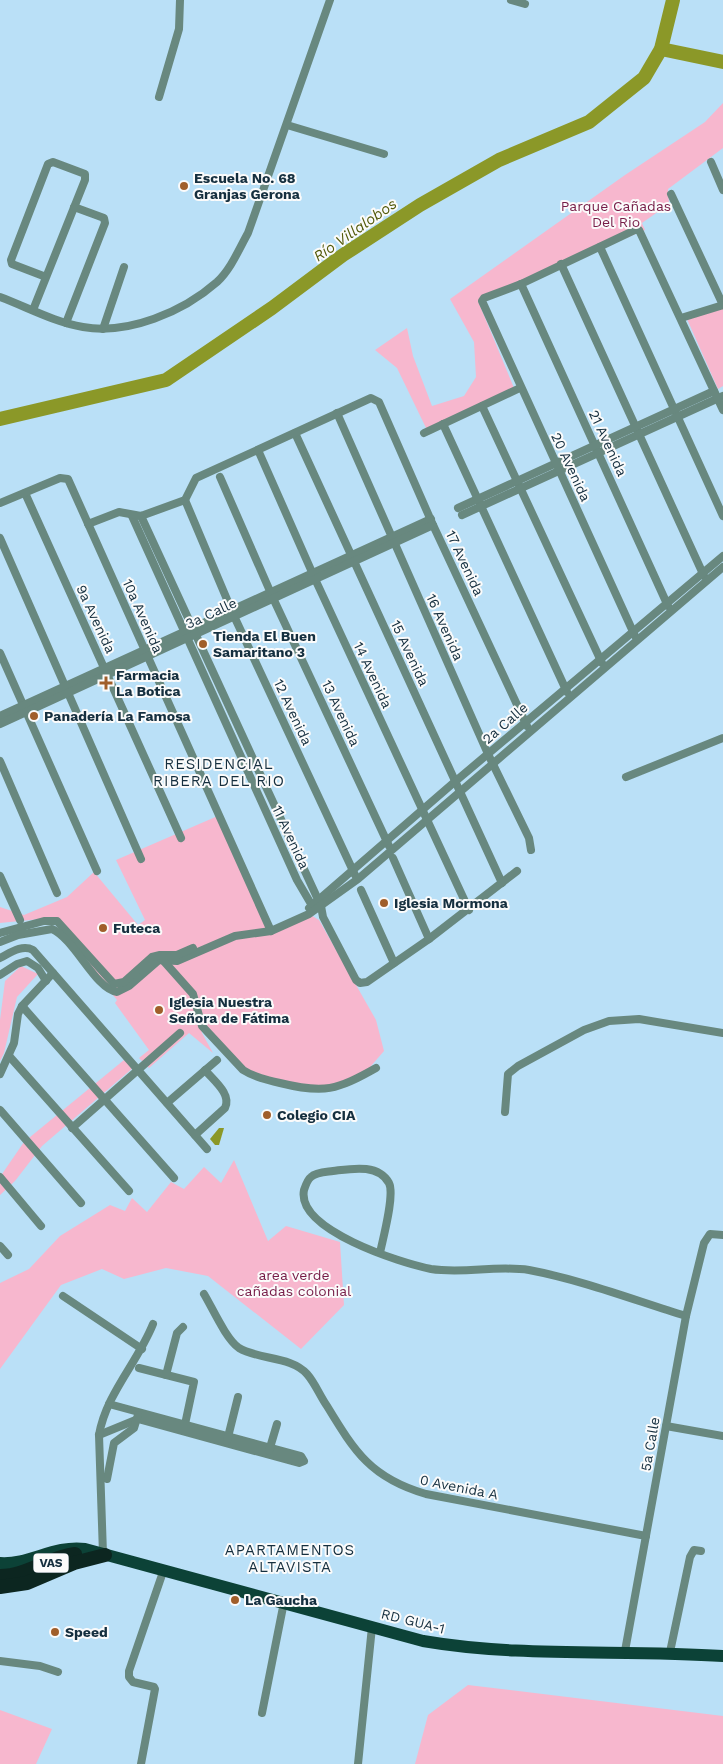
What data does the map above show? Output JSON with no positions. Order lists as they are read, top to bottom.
{
  "streets": {
    "highway": ["VAS"],
    "main road": ["RD GUA-1"],
    "street": [
      "21 Avenida",
      "20 Avenida",
      "17 Avenida",
      "3a Calle",
      "10a Avenida",
      "9a Avenida",
      "16 Avenida",
      "15 Avenida",
      "14 Avenida",
      "12 Avenida",
      "13 Avenida",
      "2a Calle",
      "11 Avenida",
      "5a Calle",
      "0 Avenida A"
    ]
  },
  "crossings": [
    ["21 Avenida", "20 Avenida"],
    ["21 Avenida", "2a Calle"],
    ["20 Avenida", "2a Calle"],
    ["17 Avenida", "3a Calle"],
    ["17 Avenida", "16 Avenida"],
    ["17 Avenida", "2a Calle"],
    ["3a Calle", "10a Avenida"],
    ["3a Calle", "9a Avenida"],
    ["3a Calle", "16 Avenida"],
    ["3a Calle", "15 Avenida"],
    ["3a Calle", "14 Avenida"],
    ["3a Calle", "12 Avenida"],
    ["3a Calle", "13 Avenida"],
    ["3a Calle", "11 Avenida"],
    ["10a Avenida", "9a Avenida"],
    ["16 Avenida", "2a Calle"],
    ["15 Avenida", "2a Calle"],
    ["14 Avenida", "2a Calle"],
    ["12 Avenida", "2a Calle"],
    ["13 Avenida", "2a Calle"],
    ["2a Calle", "11 Avenida"],
    ["5a Calle", "0 Avenida A"],
    ["5a Calle", "RD GUA-1"],
    ["VAS", "RD GUA-1"]
  ],
  "districts": ["RESIDENCIAL RIBERA DEL RIO", "APARTAMENTOS ALTAVISTA"],
  "water": ["Río Villalobos"],
  "parks": ["Parque Cañadas Del Rio", "area verde cañadas colonial"],
  "places": {
    "other": [
      "Escuela No. 68 Granjas Gerona",
      "Tienda El Buen Samaritano 3",
      "Panadería La Famosa",
      "Iglesia Mormona",
      "Futeca",
      "Iglesia Nuestra Señora de Fátima",
      "Colegio CIA",
      "La Gaucha",
      "Speed"
    ],
    "health": ["Farmacia La Botica"]
  }
}
